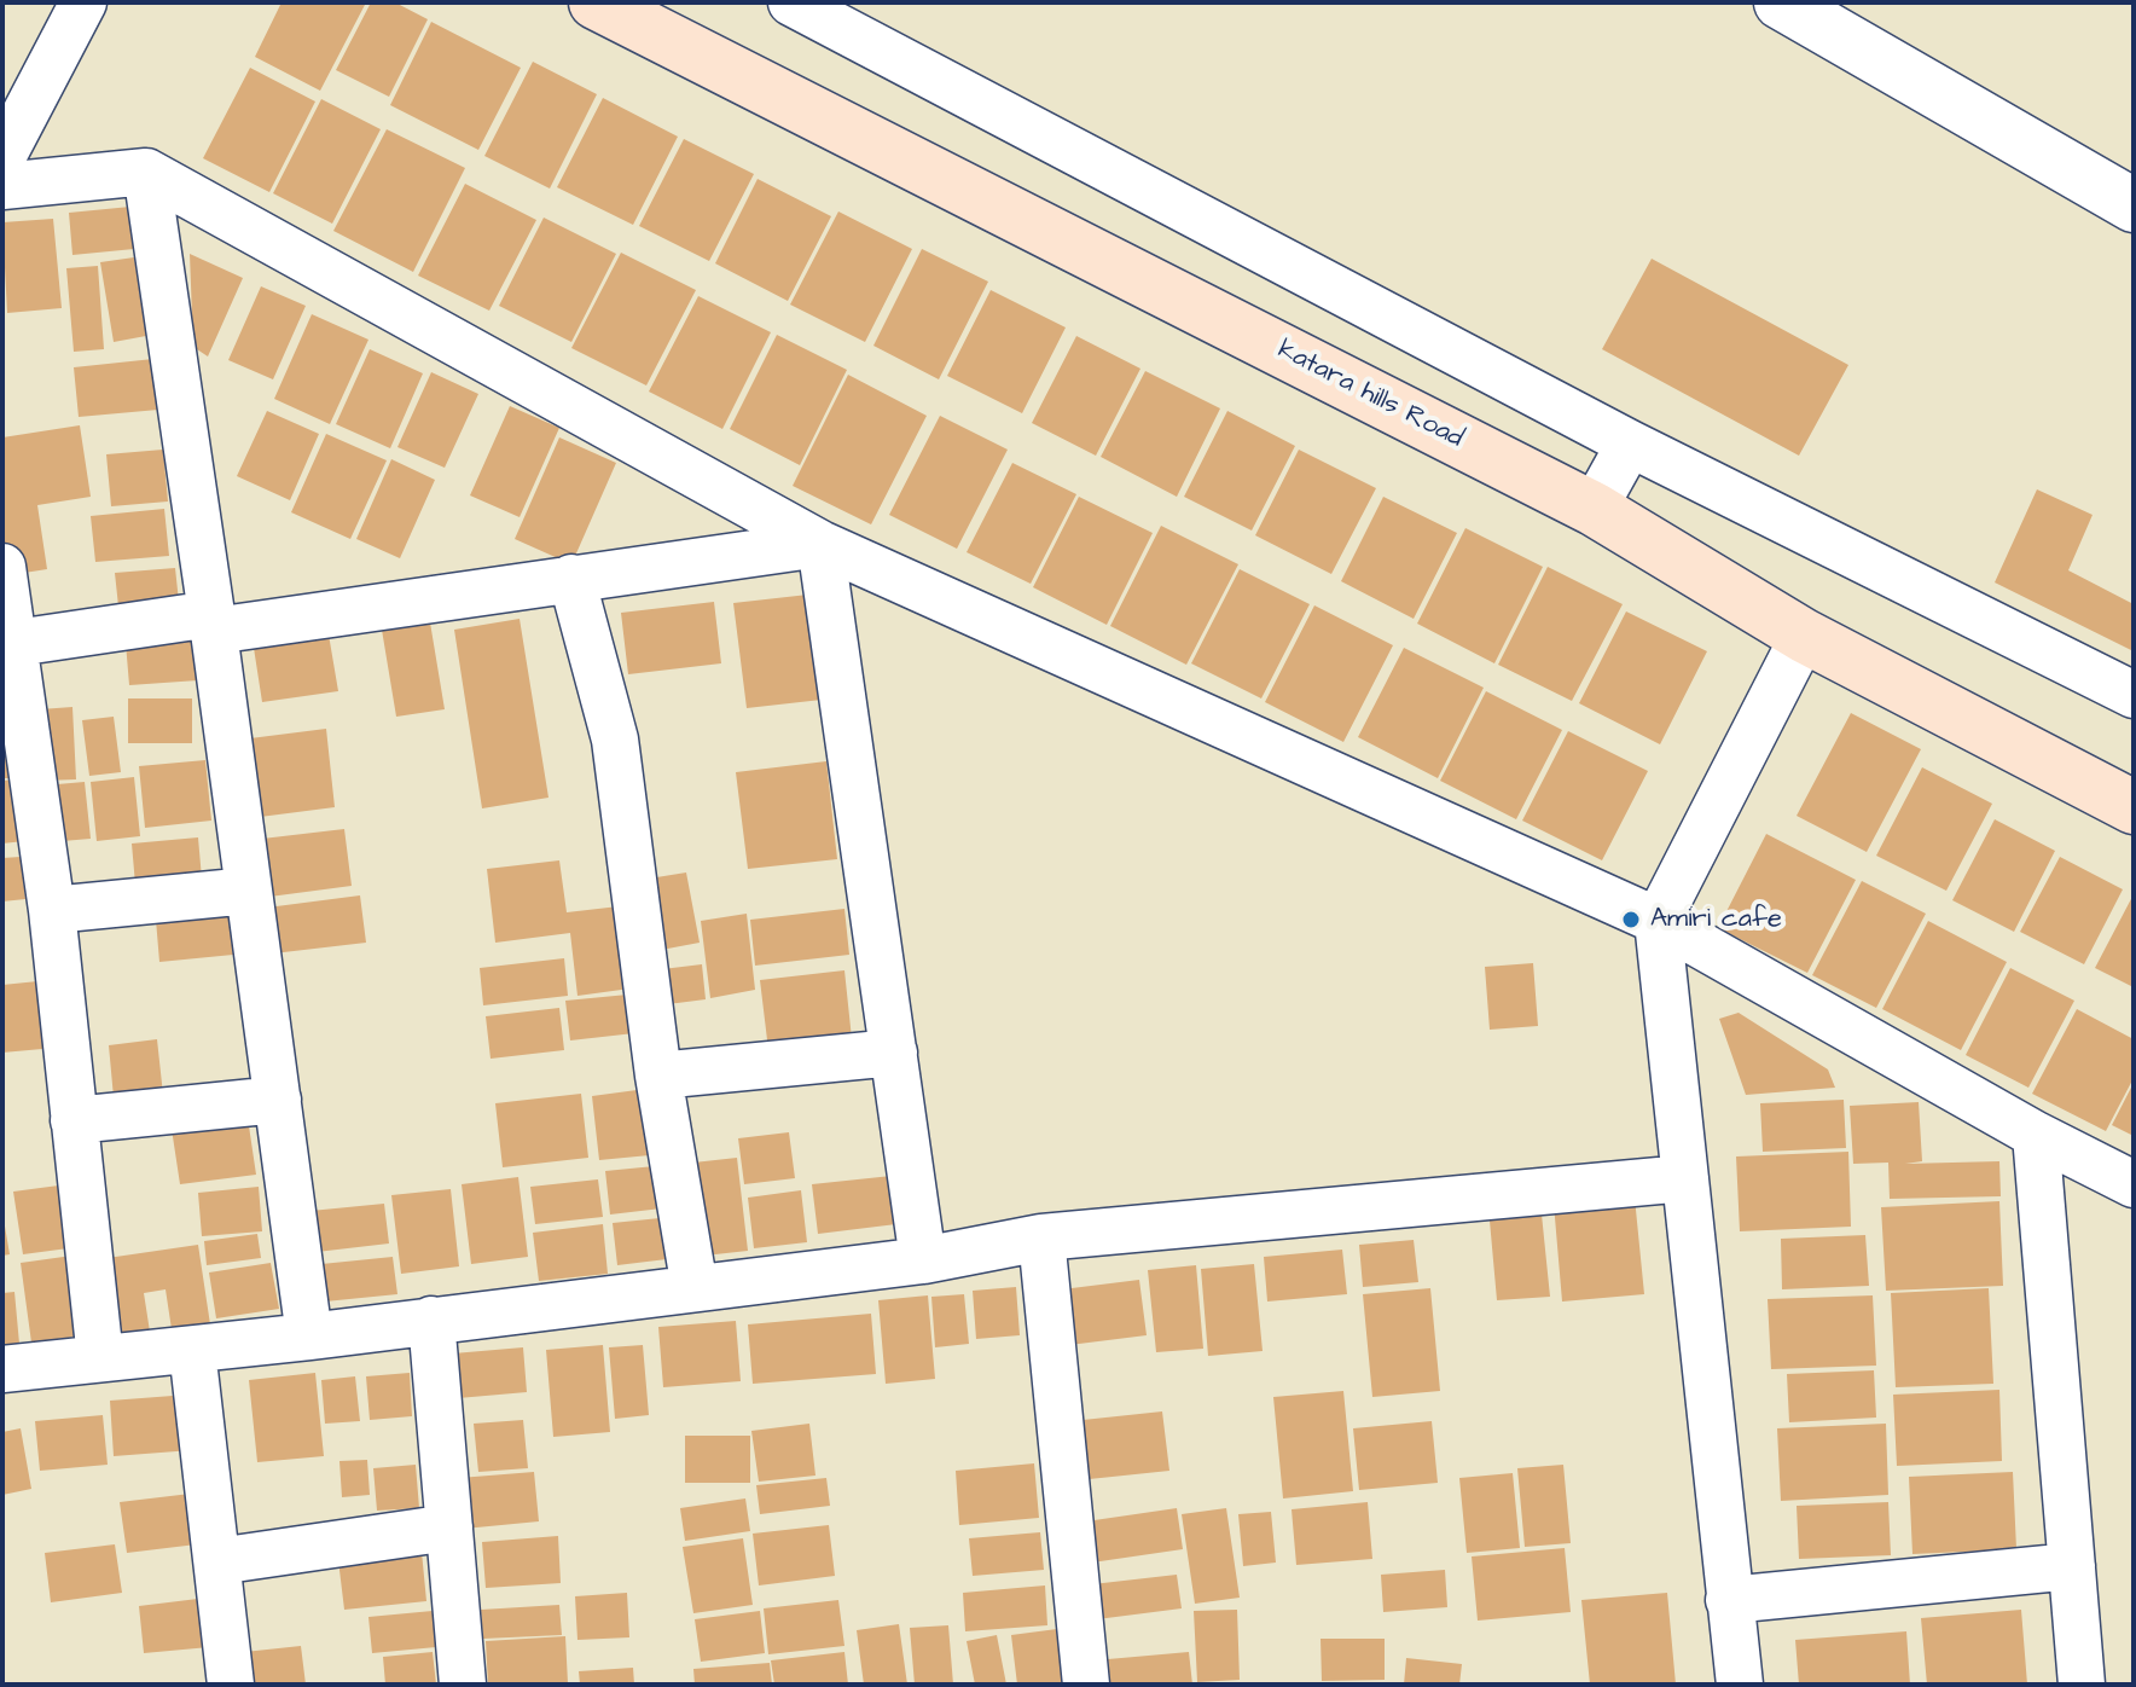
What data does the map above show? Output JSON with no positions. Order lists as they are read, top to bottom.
{
  "streets": {
    "main road": ["katara hills Road"]
  },
  "places": ["Amiri cafe"]
}
